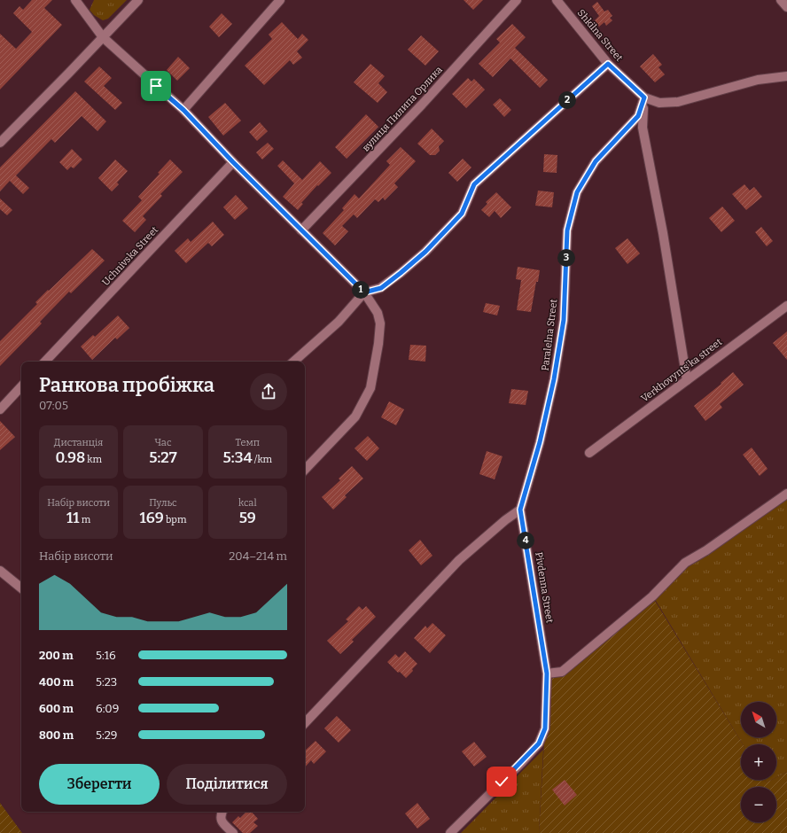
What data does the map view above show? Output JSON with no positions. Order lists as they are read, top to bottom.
{
  "streets": {
    "street": [
      "Shkilna Street",
      "вулиця Пилипа Орлика",
      "Uchnivska Street",
      "Paralelna Street",
      "Verkhovynts'ka street",
      "Pivdenna Street"
    ]
  },
  "crossings": [
    ["Shkilna Street", "Paralelna Street"],
    ["Paralelna Street", "Pivdenna Street"]
  ],
  "north": "top left",
  "page": {
    "pins": [
      "2",
      "3",
      "1",
      "4"
    ],
    "heading": ["Ранкова пробіжка", "07:05"],
    "stats": [
      ["Дистанція", "0.98 km"],
      ["Час", "5:27"],
      ["Темп", "5:34 /km"],
      ["Набір висоти", "11 m"],
      ["Пульс", "169 bpm"],
      ["kcal", "59"]
    ],
    "chart": ["Набір висоти", "204–214 m"],
    "list": [
      {
        "name": "200 m",
        "note": "5:16"
      },
      {
        "name": "400 m",
        "note": "5:23"
      },
      {
        "name": "600 m",
        "note": "6:09"
      },
      {
        "name": "800 m",
        "note": "5:29"
      }
    ],
    "map_buttons": ["+", "−"],
    "buttons": ["Зберегти", "Поділитися"]
  }
}
